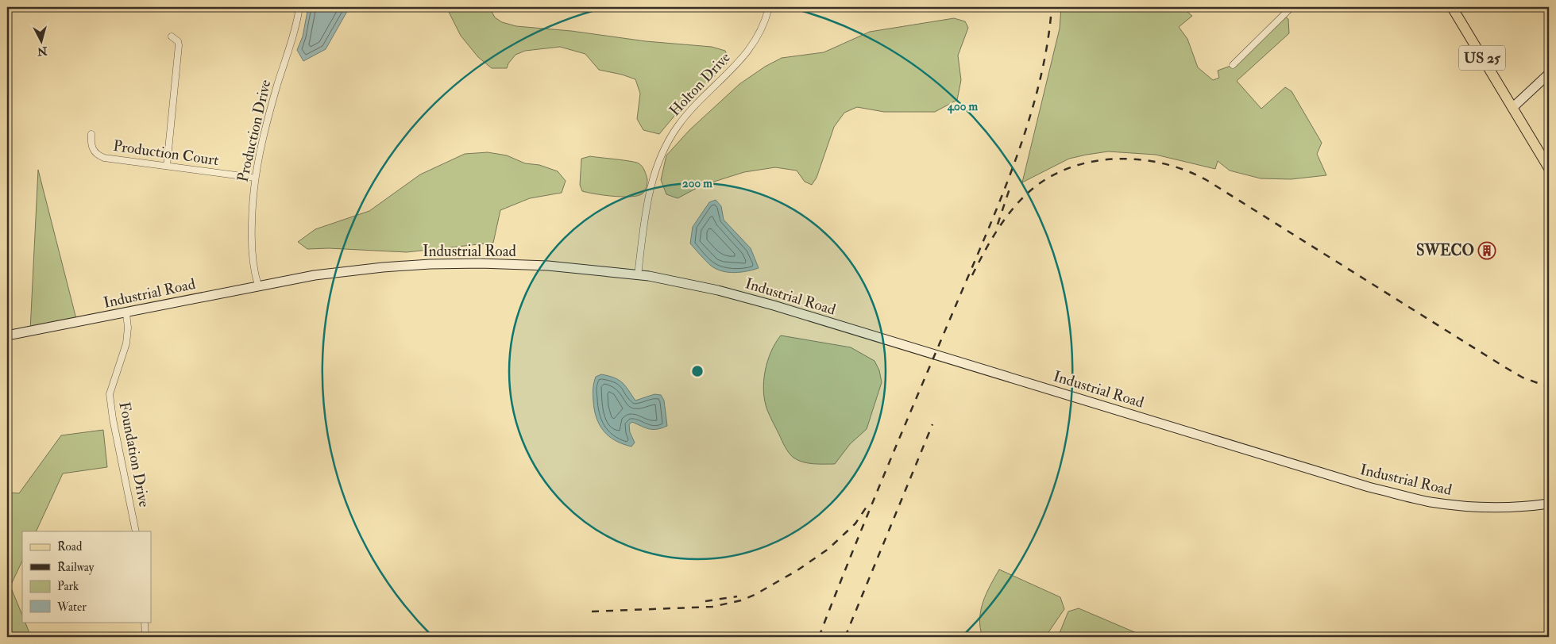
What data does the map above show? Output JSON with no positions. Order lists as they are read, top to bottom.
{
  "streets": {
    "main road": ["US 25", "Industrial Road"],
    "street": [
      "Holton Drive",
      "Production Drive",
      "Production Court",
      "Foundation Drive"
    ]
  },
  "crossings": [
    ["Holton Drive", "Industrial Road"],
    ["Production Drive", "Production Court"],
    ["Production Drive", "Industrial Road"],
    ["Industrial Road", "Foundation Drive"]
  ],
  "places": {
    "building": ["SWECO"]
  },
  "legend": [
    "Road",
    "Railway",
    "Park",
    "Water"
  ],
  "north": "bottom",
  "rings": ["400 m", "200 m"]
}
